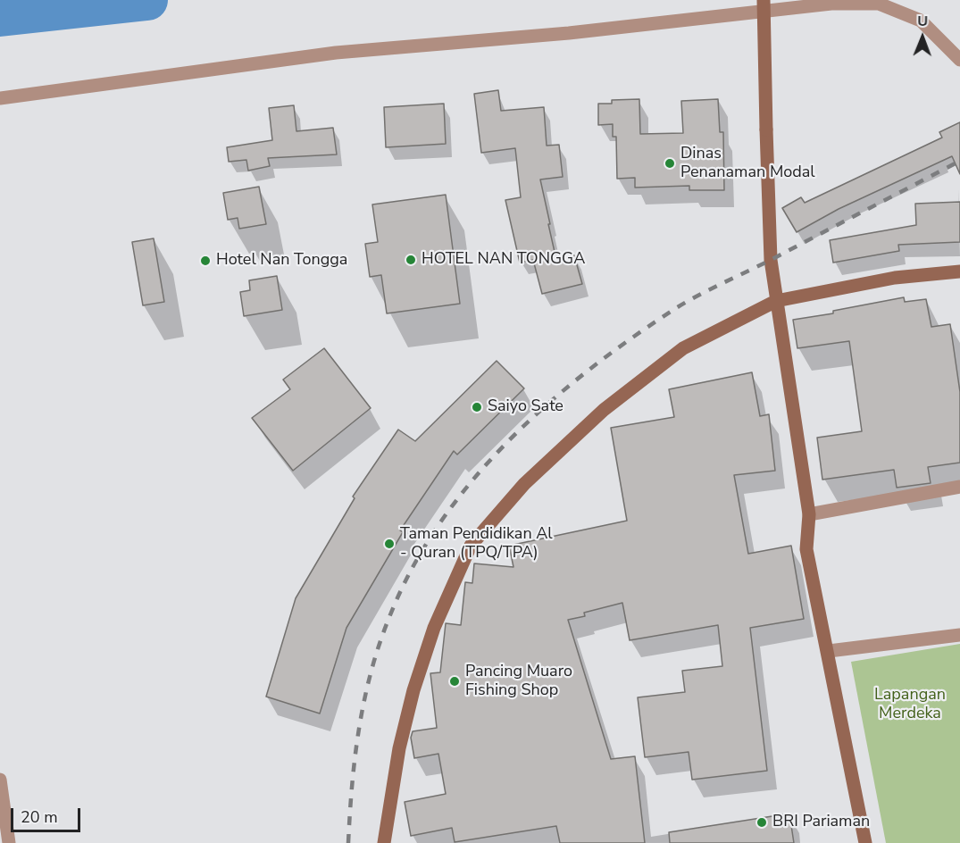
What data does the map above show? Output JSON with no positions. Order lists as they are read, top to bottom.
{
  "parks": ["Lapangan Merdeka"],
  "places": [
    "Dinas Penanaman Modal",
    "HOTEL NAN TONGGA",
    "Hotel Nan Tongga",
    "Saiyo Sate",
    "Taman Pendidikan Al - Quran (TPQ/TPA)",
    "Pancing Muaro Fishing Shop",
    "BRI Pariaman"
  ],
  "scale_bar": "20 m",
  "north": "top"
}
